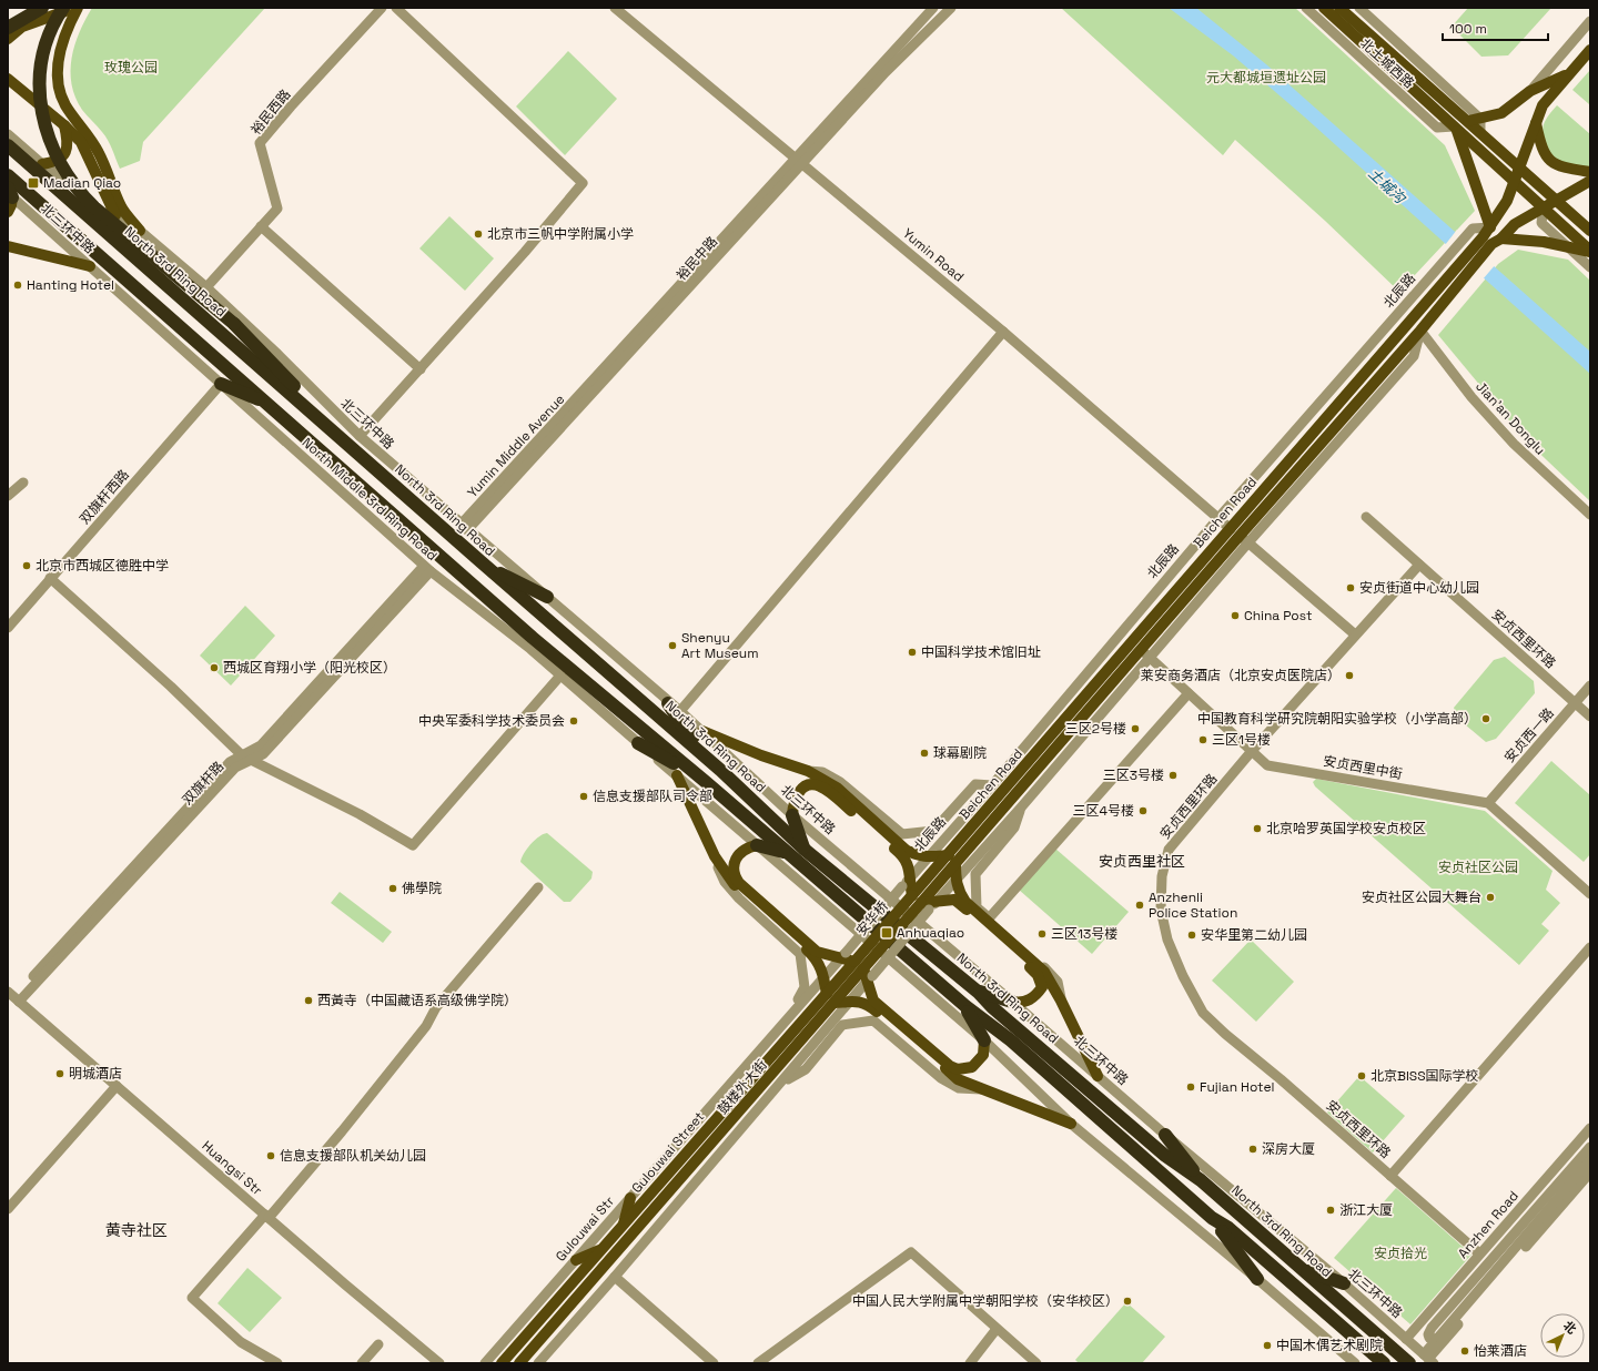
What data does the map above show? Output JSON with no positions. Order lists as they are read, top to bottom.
{
  "streets": {
    "highway": ["North 3rd Ring Road"],
    "main road": [
      "北土城西路",
      "北辰路",
      "Beichen Road",
      "安华桥",
      "鼓楼外大街",
      "Gulouwai Street"
    ],
    "street": [
      "裕民西路",
      "北三环中路",
      "Yumin Road",
      "裕民中路",
      "Jian'an Donglu",
      "双旗杆西路",
      "North Middle 3rd Ring Road",
      "安贞西里环路",
      "安贞西一路",
      "安贞西里中街",
      "Huangsi Str",
      "Anzhen Road",
      "Gulouwai Str"
    ]
  },
  "crossings": [
    ["北土城西路", "北辰路"],
    ["裕民西路", "北三环中路"],
    ["北三环中路", "裕民中路"],
    ["北三环中路", "North Middle 3rd Ring Road"],
    ["北三环中路", "Anzhen Road"],
    ["Yumin Road", "裕民中路"],
    ["Yumin Road", "北辰路"],
    ["Yumin Road", "Beichen Road"],
    ["Yumin Road", "安贞西里环路"],
    ["北辰路", "Jian'an Donglu"],
    ["北辰路", "Beichen Road"],
    ["北辰路", "安贞西里中街"],
    ["北辰路", "安华桥"],
    ["双旗杆西路", "North Middle 3rd Ring Road"],
    ["安贞西里环路", "安贞西一路"],
    ["安贞西里环路", "安贞西里中街"],
    ["安贞西里环路", "Anzhen Road"],
    ["安贞西一路", "安贞西里中街"],
    ["安华桥", "鼓楼外大街"],
    ["安华桥", "Gulouwai Street"],
    ["安华桥", "Gulouwai Str"],
    ["鼓楼外大街", "Gulouwai Street"]
  ],
  "districts": ["安贞西里社区", "黄寺社区"],
  "water": ["土城沟"],
  "parks": [
    "玫瑰公园",
    "元大都城垣遗址公园",
    "安贞社区公园",
    "安贞拾光"
  ],
  "places": {
    "transit": ["Madian Qiao", "Anhuaqiao"],
    "other": [
      "北京市三帆中学附属小学",
      "Hanting Hotel",
      "北京市西城区德胜中学",
      "安贞街道中心幼儿园",
      "China Post",
      "Shenyu Art Museum",
      "中国科学技术馆旧址",
      "西城区育翔小学（阳光校区）",
      "莱安商务酒店（北京安贞医院店）",
      "中国教育科学研究院朝阳实验学校（小学高部）",
      "中央军委科学技术委员会",
      "三区2号楼",
      "三区1号楼",
      "球幕剧院",
      "三区3号楼",
      "信息支援部队司令部",
      "三区4号楼",
      "北京哈罗英国学校安贞校区",
      "佛學院",
      "安贞社区公园大舞台",
      "Anzhenli Police Station",
      "三区13号楼",
      "安华里第二幼儿园",
      "西黃寺（中国藏语系高级佛学院）",
      "明城酒店",
      "北京BISS国际学校",
      "Fujian Hotel",
      "深房大厦",
      "信息支援部队机关幼儿园",
      "浙江大厦",
      "中国人民大学附属中学朝阳学校（安华校区）",
      "中国木偶艺术剧院",
      "怡莱酒店"
    ]
  },
  "scale_bar": "100 m",
  "north": "top right"
}
